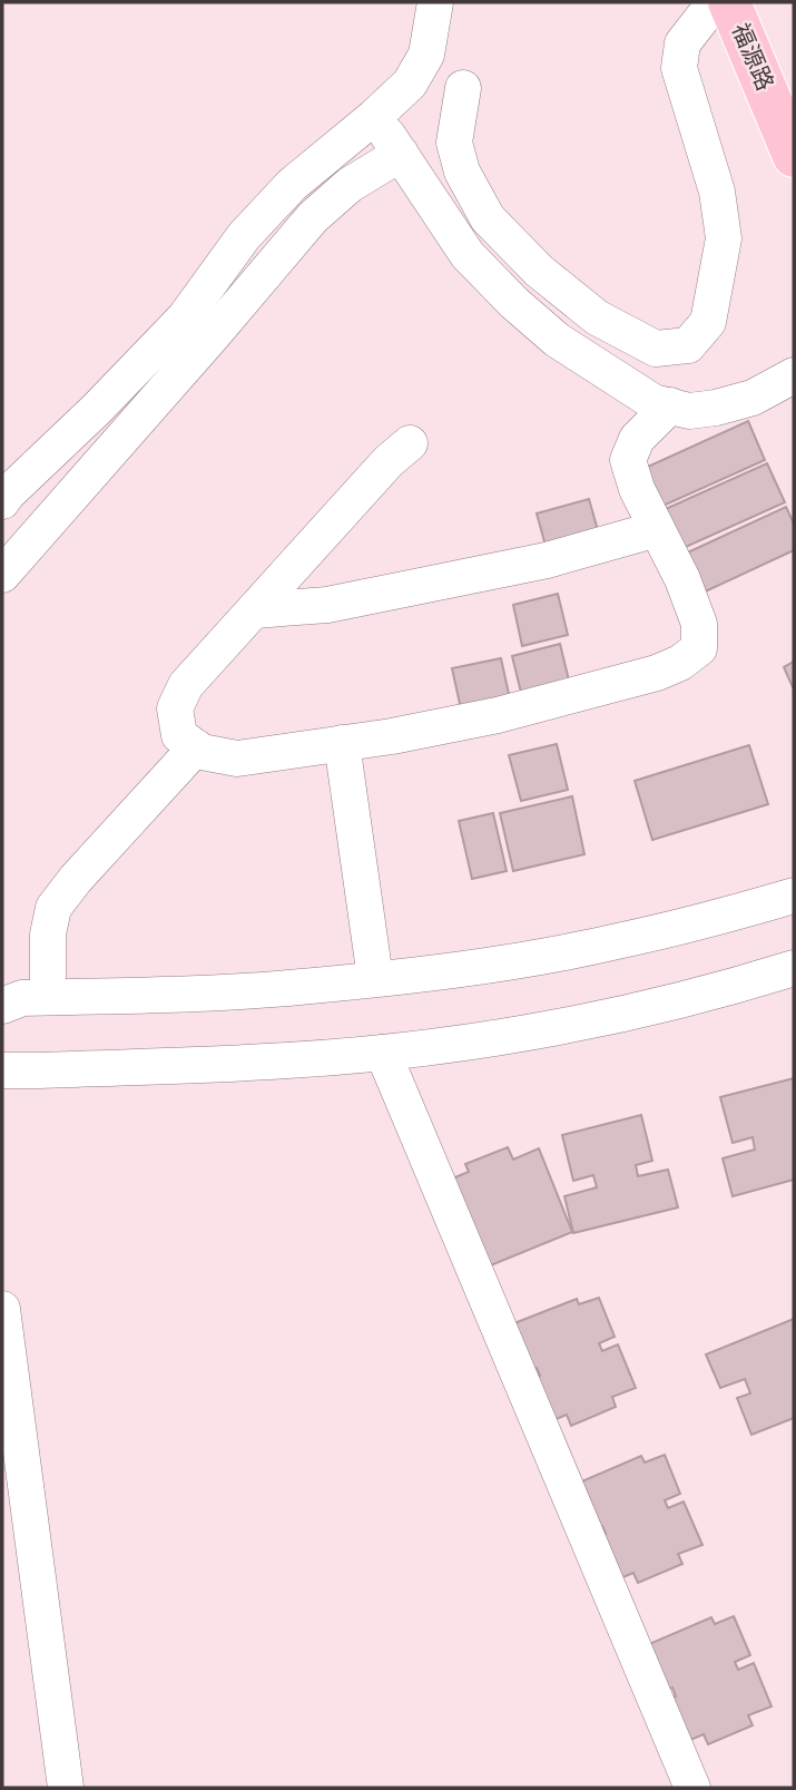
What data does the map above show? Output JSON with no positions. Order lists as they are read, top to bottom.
{
  "streets": {
    "main road": ["福源路"]
  }
}
